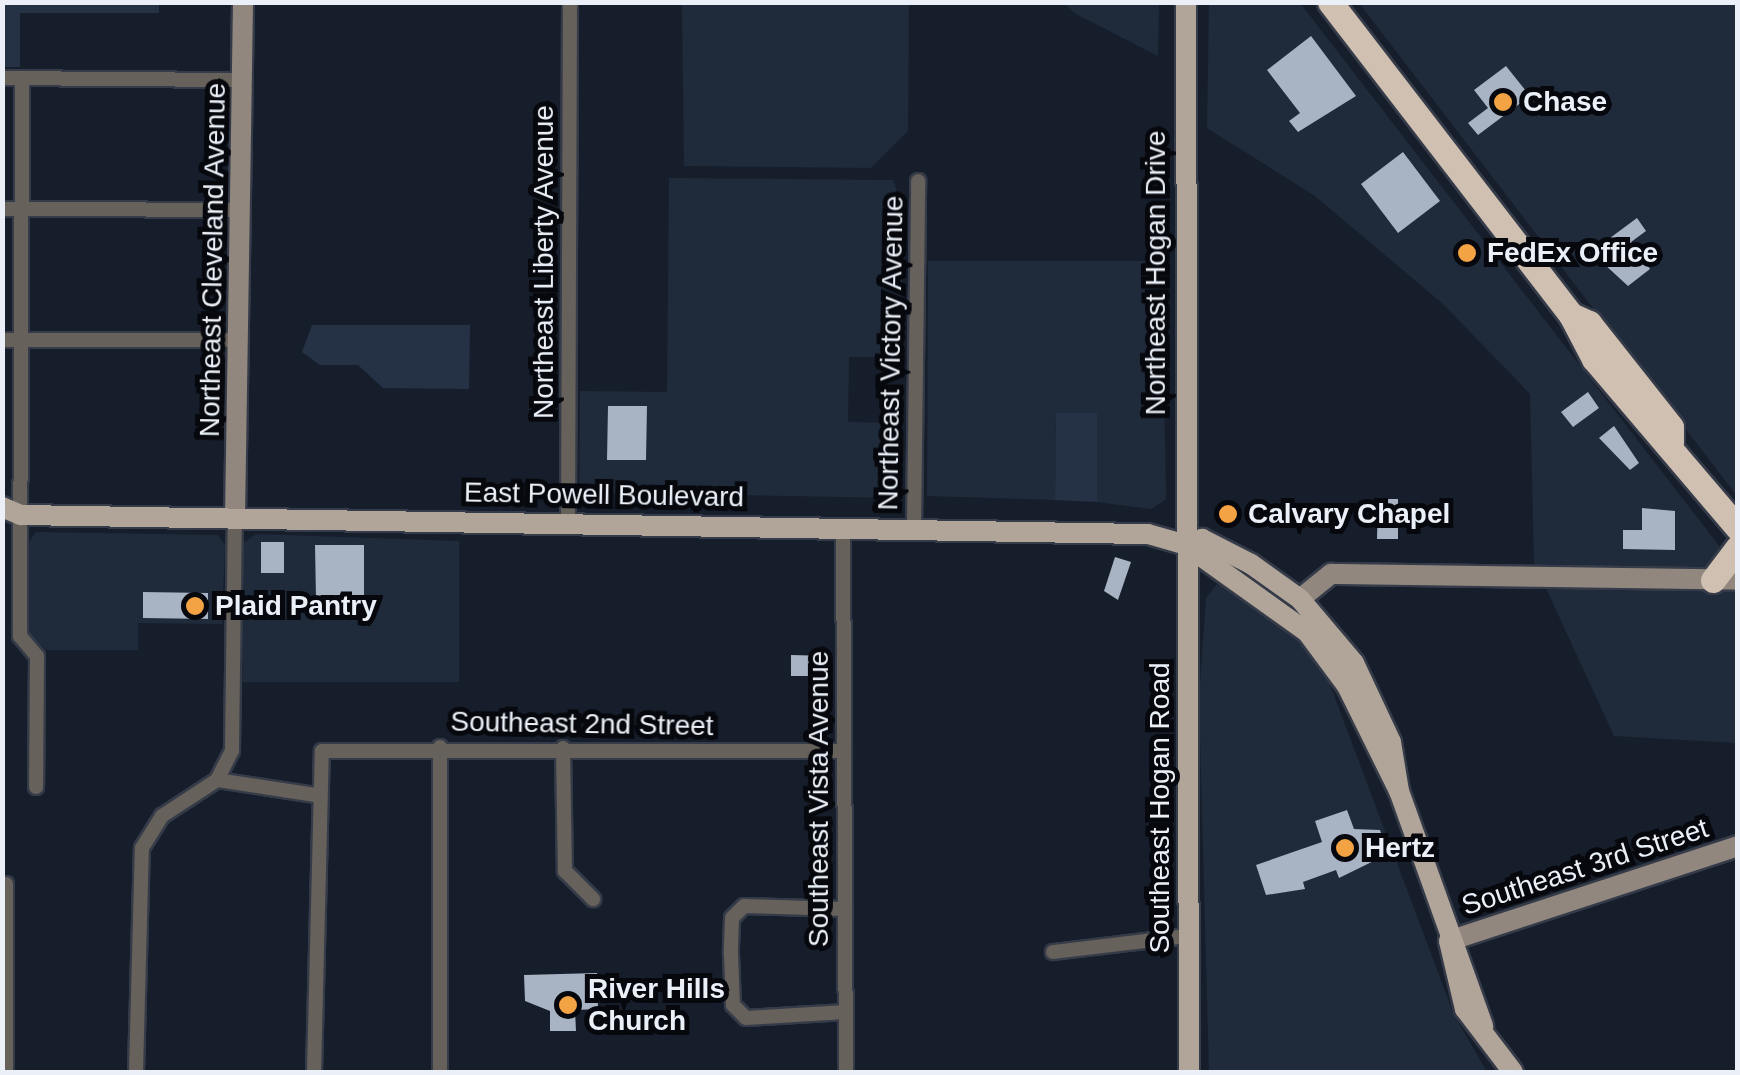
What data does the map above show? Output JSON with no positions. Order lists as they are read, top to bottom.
{
  "streets": {
    "main road": ["Northeast Hogan Drive", "East Powell Boulevard", "Southeast Hogan Road"],
    "street": [
      "Northeast Cleveland Avenue",
      "Northeast Liberty Avenue",
      "Northeast Victory Avenue",
      "Southeast 2nd Street",
      "Southeast Vista Avenue",
      "Southeast 3rd Street"
    ]
  },
  "crossings": [
    ["Northeast Cleveland Avenue", "East Powell Boulevard"],
    ["Northeast Liberty Avenue", "East Powell Boulevard"],
    ["Northeast Hogan Drive", "East Powell Boulevard"],
    ["Northeast Hogan Drive", "Southeast Hogan Road"],
    ["Northeast Victory Avenue", "East Powell Boulevard"],
    ["East Powell Boulevard", "Southeast Vista Avenue"],
    ["East Powell Boulevard", "Southeast Hogan Road"],
    ["East Powell Boulevard", "Southeast 3rd Street"],
    ["Southeast 2nd Street", "Southeast Vista Avenue"]
  ],
  "places": [
    "Chase",
    "FedEx Office",
    "Calvary Chapel",
    "Plaid Pantry",
    "Hertz",
    "River Hills Church"
  ]
}
